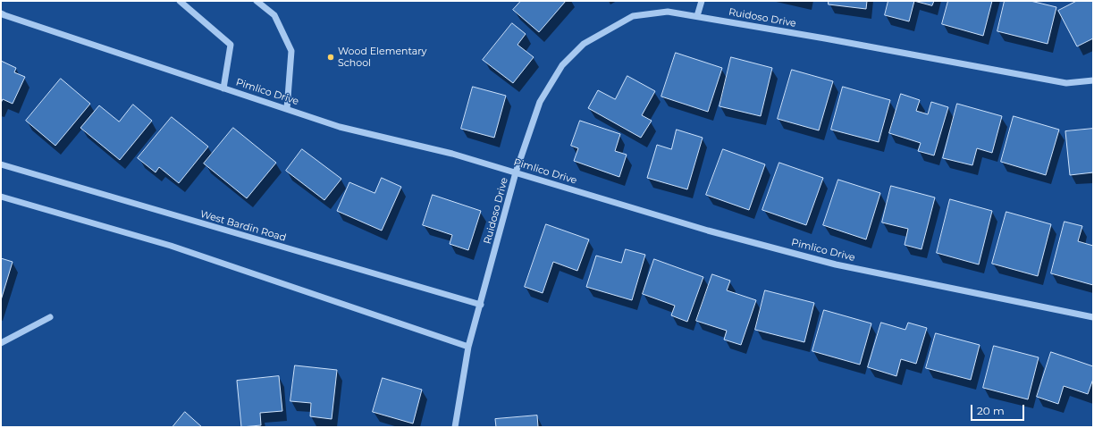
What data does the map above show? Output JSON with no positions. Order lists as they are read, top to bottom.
{
  "streets": {
    "street": ["Ruidoso Drive", "Pimlico Drive", "West Bardin Road"]
  },
  "crossings": [
    ["Ruidoso Drive", "Pimlico Drive"],
    ["Ruidoso Drive", "West Bardin Road"]
  ],
  "places": ["Wood Elementary School"],
  "scale_bar": "20 m"
}
